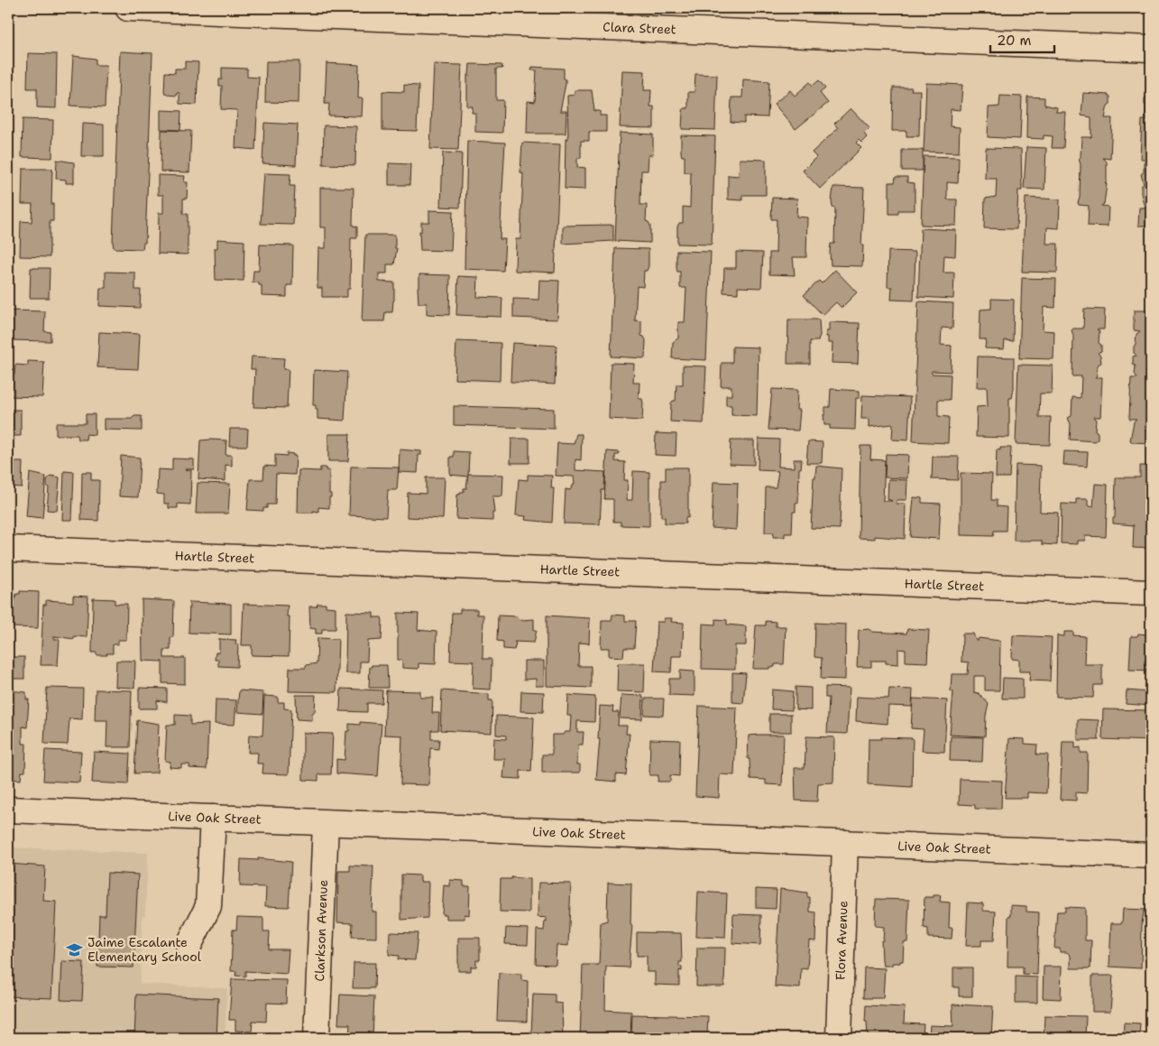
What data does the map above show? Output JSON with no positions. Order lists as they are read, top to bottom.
{
  "streets": {
    "street": [
      "Clara Street",
      "Hartle Street",
      "Live Oak Street",
      "Clarkson Avenue",
      "Flora Avenue"
    ]
  },
  "crossings": [
    ["Live Oak Street", "Clarkson Avenue"],
    ["Live Oak Street", "Flora Avenue"]
  ],
  "places": {
    "school or university": ["Jaime Escalante Elementary School"]
  },
  "scale_bar": "20 m"
}
